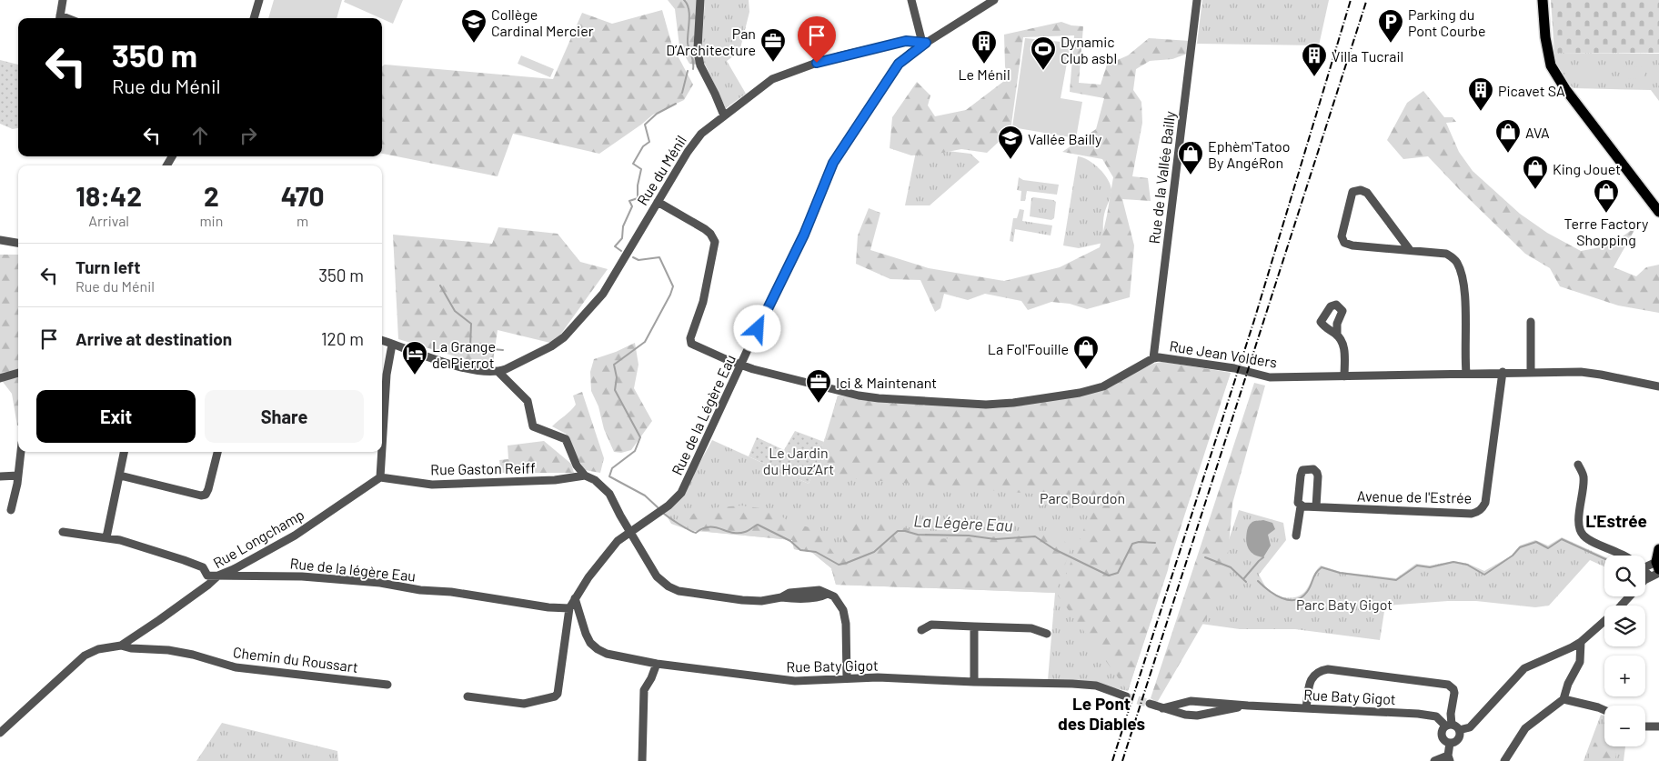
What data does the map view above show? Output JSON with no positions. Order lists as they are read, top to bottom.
{
  "streets": {
    "street": [
      "Rue du Ménil",
      "Rue de la Vallée Bailly",
      "Rue Jean Volders",
      "Rue de la Légère Eau",
      "Rue Gaston Reiff",
      "Avenue de l'Estrée",
      "Rue Longchamp",
      "Rue de la légère Eau",
      "Chemin du Roussart",
      "Rue Baty Gigot"
    ]
  },
  "crossings": [
    ["Rue du Ménil", "Rue Jean Volders"],
    ["Rue du Ménil", "Rue de la Légère Eau"],
    ["Rue de la Vallée Bailly", "Rue Jean Volders"],
    ["Rue Jean Volders", "Rue de la Légère Eau"],
    ["Rue Jean Volders", "Avenue de l'Estrée"],
    ["Rue de la Légère Eau", "Rue de la légère Eau"],
    ["Rue de la Légère Eau", "Rue Baty Gigot"],
    ["Rue Gaston Reiff", "Rue Longchamp"],
    ["Rue Longchamp", "Rue de la légère Eau"],
    ["Rue Longchamp", "Chemin du Roussart"]
  ],
  "districts": ["L'Estrée", "Le Pont des Diables"],
  "water": ["La Légère Eau"],
  "parks": ["Le Jardin du Houz’Art", "Parc Bourdon", "Parc Baty Gigot"],
  "places": {
    "school or university": ["Collège Cardinal Mercier", "Vallée Bailly"],
    "parking": ["Parking du Pont Courbe"],
    "office": ["Pan D’Architecture", "Ici & Maintenant"],
    "building": ["Le Ménil", "Villa Tucrail", "Picavet SA"],
    "sports": ["Dynamic Club asbl"],
    "shop": [
      "AVA",
      "Ephèm'Tatoo By AngéRon",
      "King Jouet",
      "Terre Factory Shopping",
      "La Fol'Fouille"
    ],
    "hotel": ["La Grange de Pierrot"]
  },
  "page": {
    "turn": ["350 m", "Rue du Ménil"],
    "eta": [
      "18:42",
      "Arrival",
      "2",
      "min",
      "470",
      "m"
    ],
    "list": [
      {
        "name": "Turn left",
        "note": "Rue du Ménil",
        "value": "350 m"
      },
      {
        "name": "Arrive at destination",
        "value": "120 m"
      }
    ],
    "buttons": ["Exit", "Share"],
    "map_buttons": ["+", "−"]
  }
}
